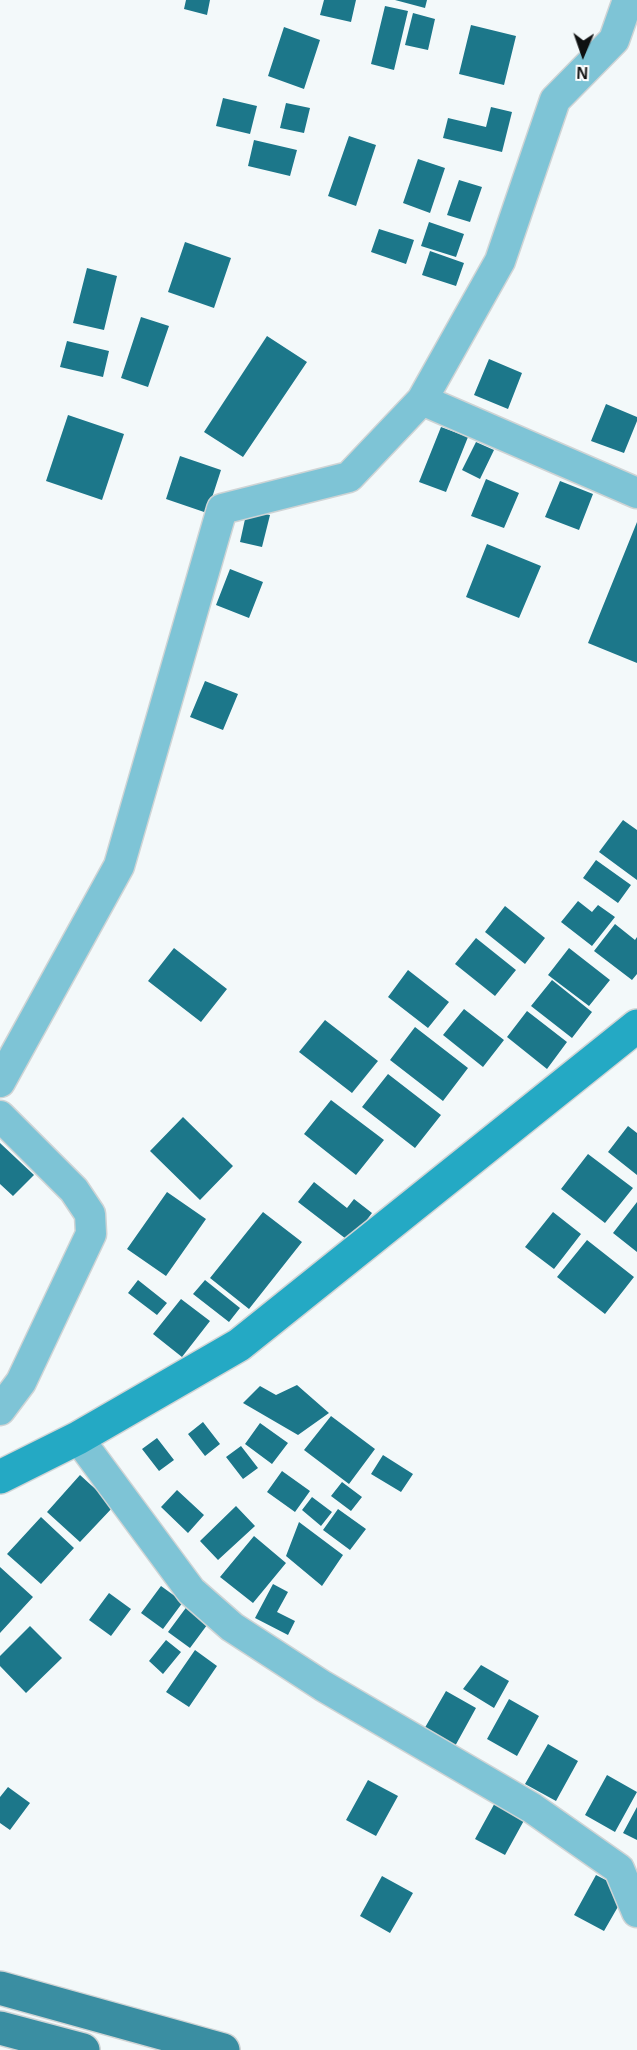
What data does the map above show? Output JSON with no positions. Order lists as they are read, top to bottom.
{
  "north": "bottom"
}
